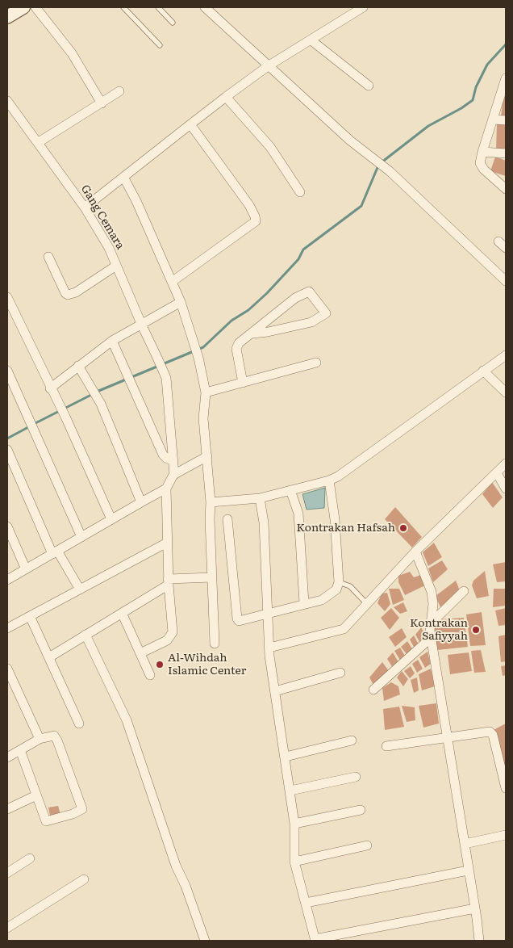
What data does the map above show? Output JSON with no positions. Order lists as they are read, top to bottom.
{
  "streets": {
    "street": ["Gang Cemara"]
  },
  "places": ["Kontrakan Hafsah", "Kontrakan Safiyyah", "Al-Wihdah Islamic Center"]
}
